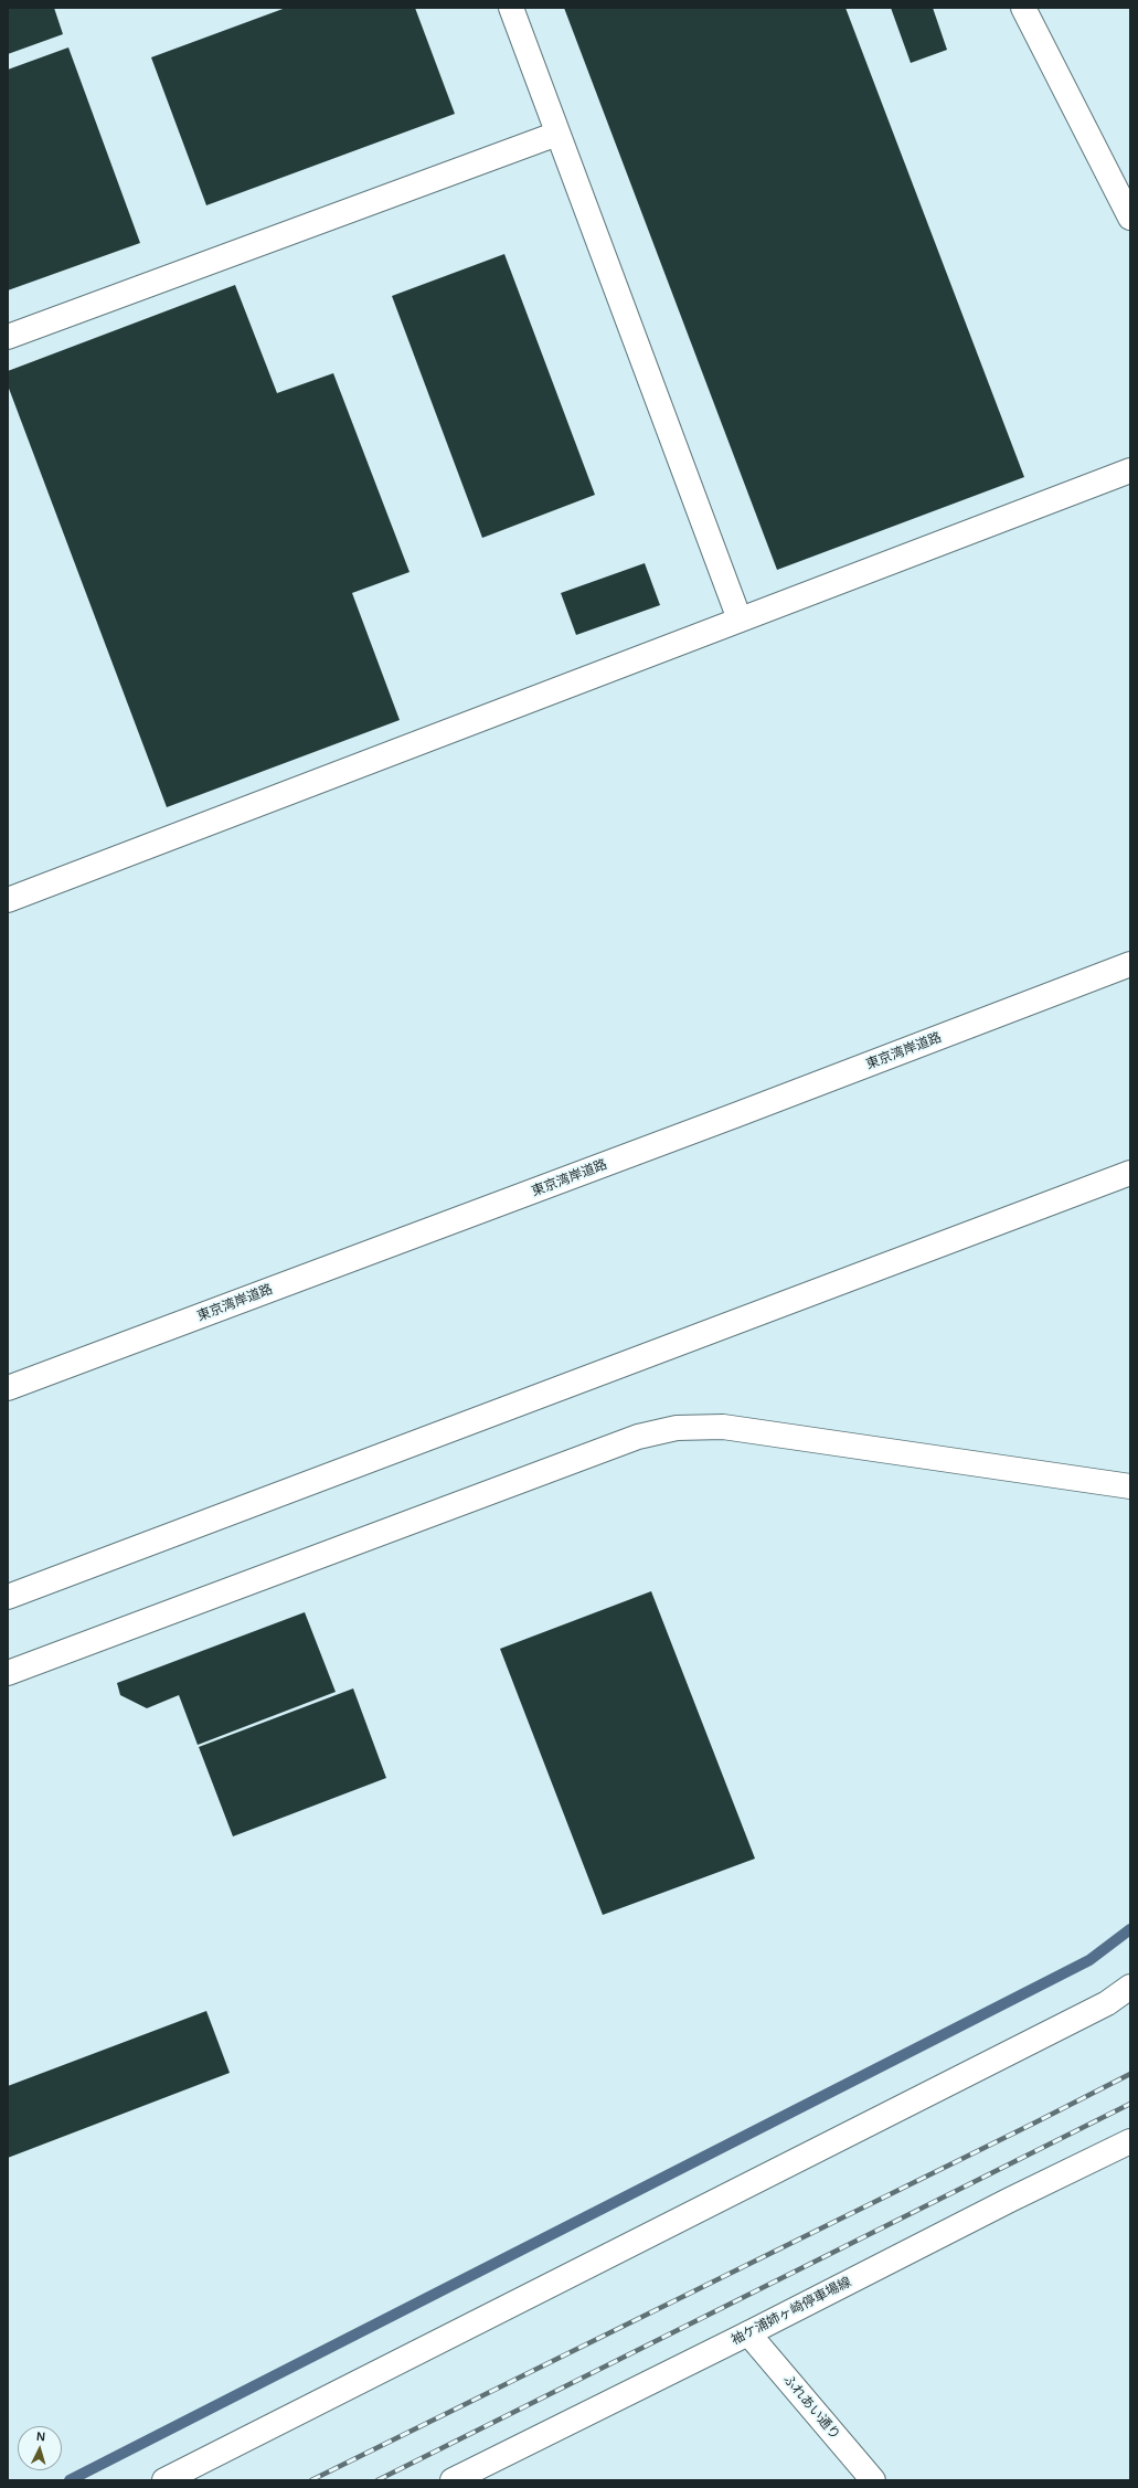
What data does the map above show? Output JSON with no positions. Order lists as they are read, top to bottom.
{
  "streets": {
    "main road": ["東京湾岸道路", "袖ケ浦姉ヶ崎停車場線", "ふれあい通り"]
  },
  "crossings": [
    ["袖ケ浦姉ヶ崎停車場線", "ふれあい通り"]
  ],
  "north": "top"
}
